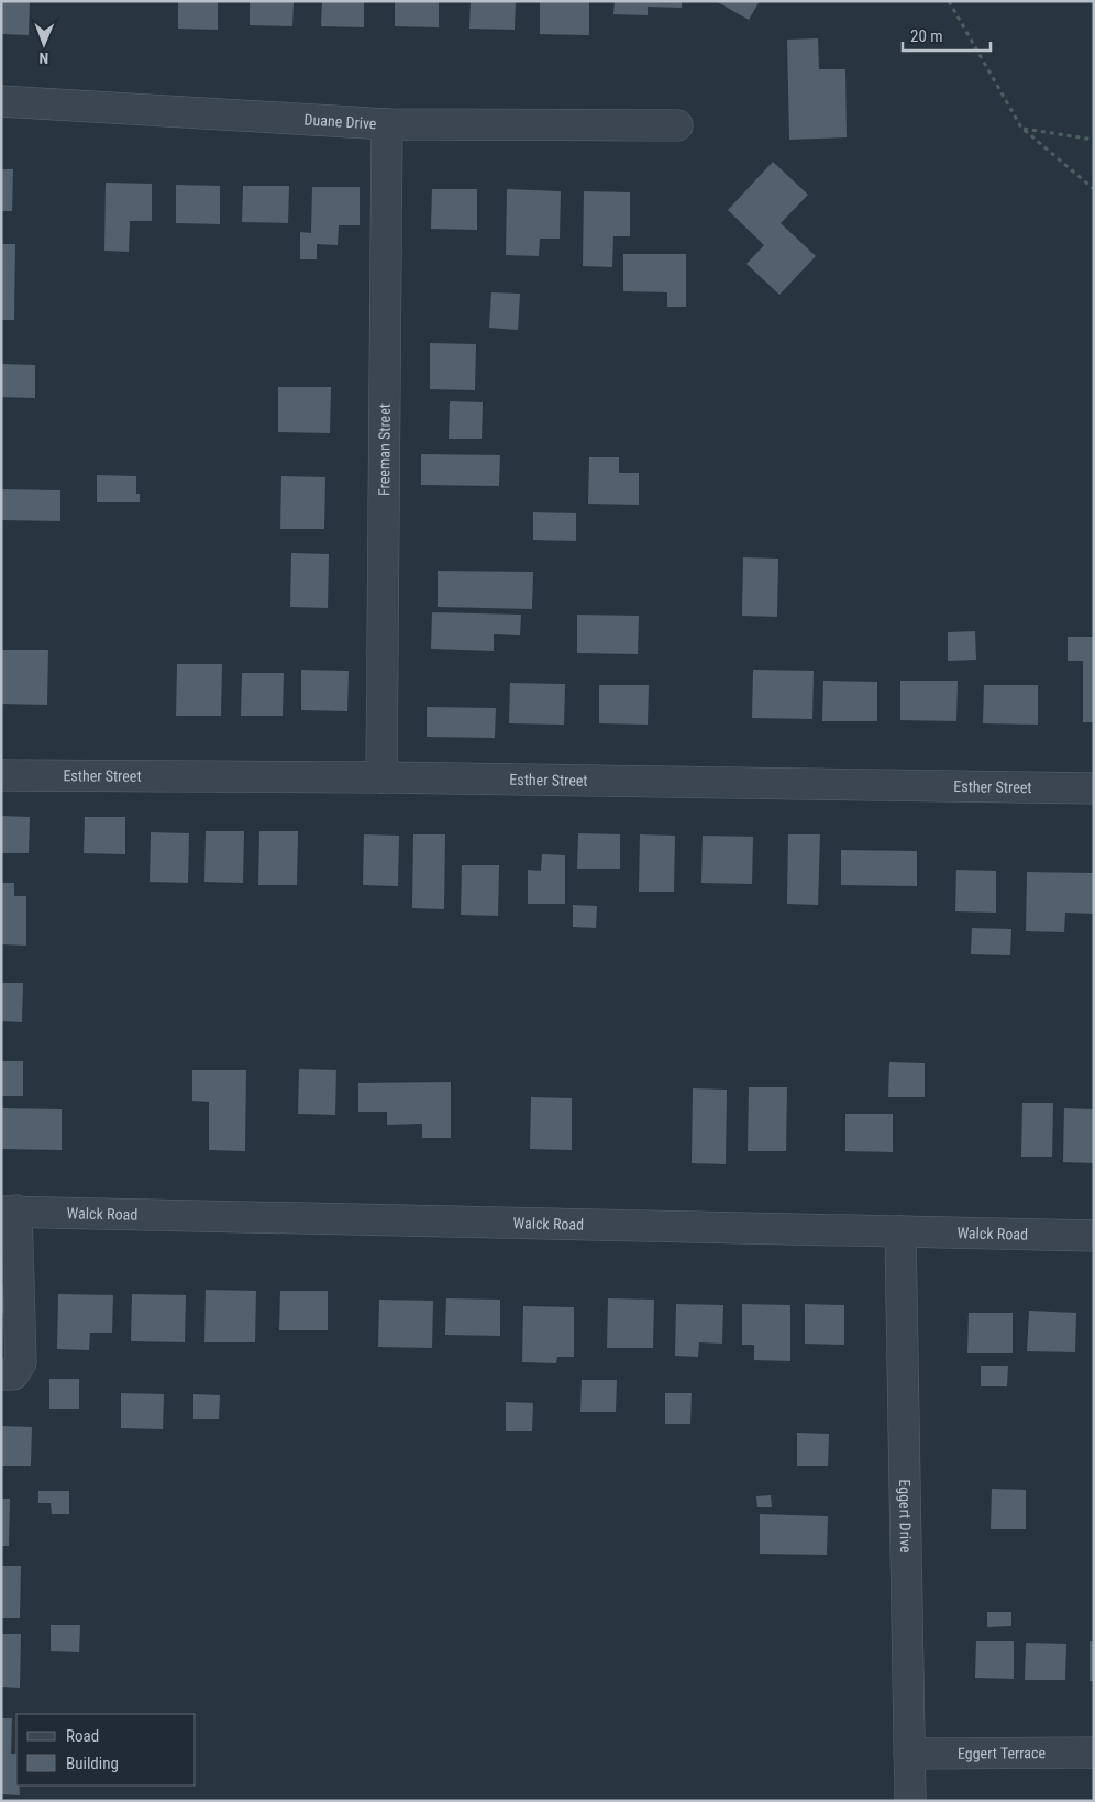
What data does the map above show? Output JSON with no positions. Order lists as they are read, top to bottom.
{
  "streets": {
    "street": [
      "Duane Drive",
      "Freeman Street",
      "Esther Street",
      "Walck Road",
      "Eggert Drive",
      "Eggert Terrace"
    ]
  },
  "crossings": [
    ["Duane Drive", "Freeman Street"],
    ["Freeman Street", "Esther Street"],
    ["Walck Road", "Eggert Drive"],
    ["Eggert Drive", "Eggert Terrace"]
  ],
  "legend": ["Road", "Building"],
  "scale_bar": "20 m",
  "north": "bottom"
}
